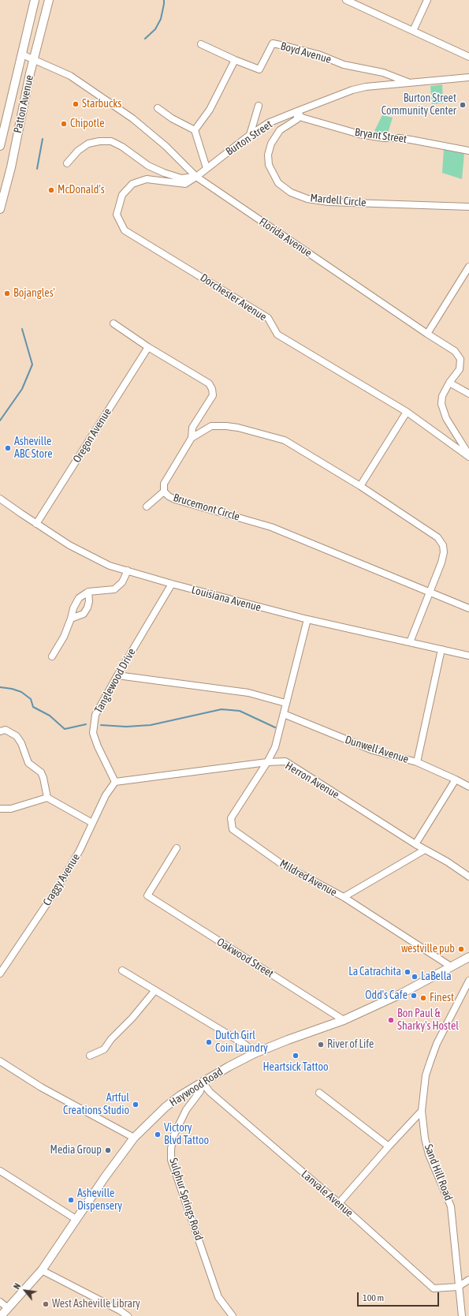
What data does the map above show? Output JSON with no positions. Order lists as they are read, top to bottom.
{
  "streets": {
    "main road": ["Patton Avenue", "Haywood Road"],
    "street": [
      "Boyd Avenue",
      "Bryant Street",
      "Burton Street",
      "Mardell Circle",
      "Florida Avenue",
      "Dorchester Avenue",
      "Oregon Avenue",
      "Brucemont Circle",
      "Louisiana Avenue",
      "Tanglewood Drive",
      "Dunwell Avenue",
      "Herron Avenue",
      "Mildred Avenue",
      "Craggy Avenue",
      "Oakwood Street",
      "Sand Hill Road",
      "Lanvale Avenue",
      "Sulphur Springs Road"
    ]
  },
  "crossings": [
    ["Boyd Avenue", "Burton Street"],
    ["Patton Avenue", "Florida Avenue"],
    ["Bryant Street", "Burton Street"],
    ["Bryant Street", "Mardell Circle"],
    ["Burton Street", "Mardell Circle"],
    ["Burton Street", "Florida Avenue"],
    ["Burton Street", "Dorchester Avenue"],
    ["Florida Avenue", "Dorchester Avenue"],
    ["Oregon Avenue", "Louisiana Avenue"],
    ["Brucemont Circle", "Louisiana Avenue"],
    ["Louisiana Avenue", "Tanglewood Drive"],
    ["Louisiana Avenue", "Mildred Avenue"],
    ["Tanglewood Drive", "Herron Avenue"],
    ["Tanglewood Drive", "Craggy Avenue"],
    ["Dunwell Avenue", "Mildred Avenue"],
    ["Herron Avenue", "Mildred Avenue"],
    ["Herron Avenue", "Craggy Avenue"],
    ["Mildred Avenue", "Haywood Road"],
    ["Oakwood Street", "Haywood Road"],
    ["Haywood Road", "Lanvale Avenue"],
    ["Haywood Road", "Sulphur Springs Road"],
    ["Sand Hill Road", "Lanvale Avenue"],
    ["Lanvale Avenue", "Sulphur Springs Road"]
  ],
  "places": [
    "Starbucks",
    "Burton Street Community Center",
    "Chipotle",
    "McDonald's",
    "Bojangles'",
    "Asheville ABC Store",
    "westville pub",
    "La Catrachita",
    "LaBella",
    "Odd's Cafe",
    "Finest",
    "Bon Paul & Sharky's Hostel",
    "Dutch Girl Coin Laundry",
    "River of Life",
    "Heartsick Tattoo",
    "Artful Creations Studio",
    "Victory Blvd Tattoo",
    "Media Group",
    "Asheville Dispensery",
    "West Asheville Library"
  ],
  "scale_bar": "100 m",
  "north": "top left"
}
